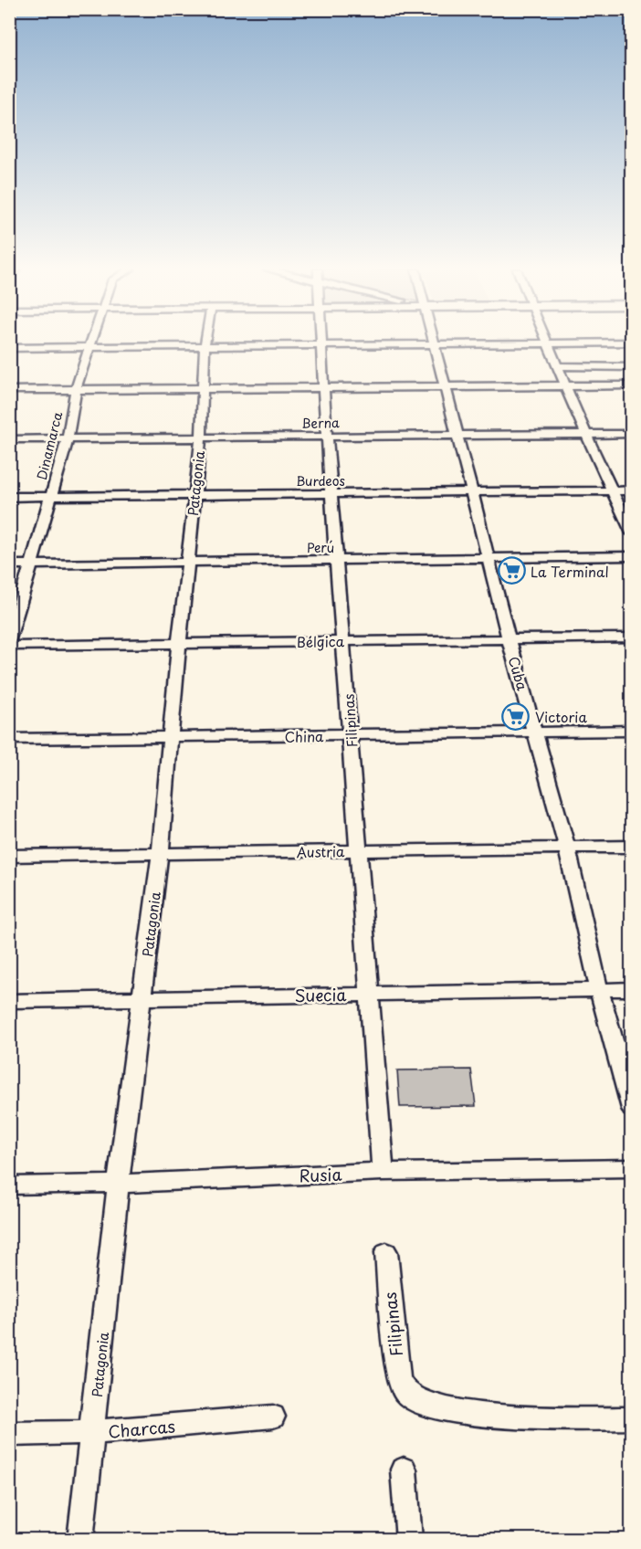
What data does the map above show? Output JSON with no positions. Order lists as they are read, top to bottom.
{
  "streets": {
    "street": [
      "Berna",
      "Dinamarca",
      "Burdeos",
      "Patagonia",
      "Perú",
      "Bélgica",
      "Cuba",
      "Filipinas",
      "China",
      "Austria",
      "Suecia",
      "Rusia",
      "Charcas"
    ]
  },
  "crossings": [
    ["Berna", "Dinamarca"],
    ["Berna", "Patagonia"],
    ["Berna", "Cuba"],
    ["Berna", "Filipinas"],
    ["Dinamarca", "Burdeos"],
    ["Dinamarca", "Perú"],
    ["Burdeos", "Patagonia"],
    ["Burdeos", "Cuba"],
    ["Burdeos", "Filipinas"],
    ["Patagonia", "Perú"],
    ["Patagonia", "Bélgica"],
    ["Patagonia", "China"],
    ["Patagonia", "Austria"],
    ["Patagonia", "Suecia"],
    ["Patagonia", "Rusia"],
    ["Patagonia", "Charcas"],
    ["Perú", "Cuba"],
    ["Perú", "Filipinas"],
    ["Bélgica", "Cuba"],
    ["Bélgica", "Filipinas"],
    ["Cuba", "China"],
    ["Cuba", "Austria"],
    ["Cuba", "Suecia"],
    ["Filipinas", "China"],
    ["Filipinas", "Austria"],
    ["Filipinas", "Suecia"],
    ["Filipinas", "Rusia"]
  ],
  "places": {
    "supermarket": ["La Terminal", "Victoria"]
  }
}
